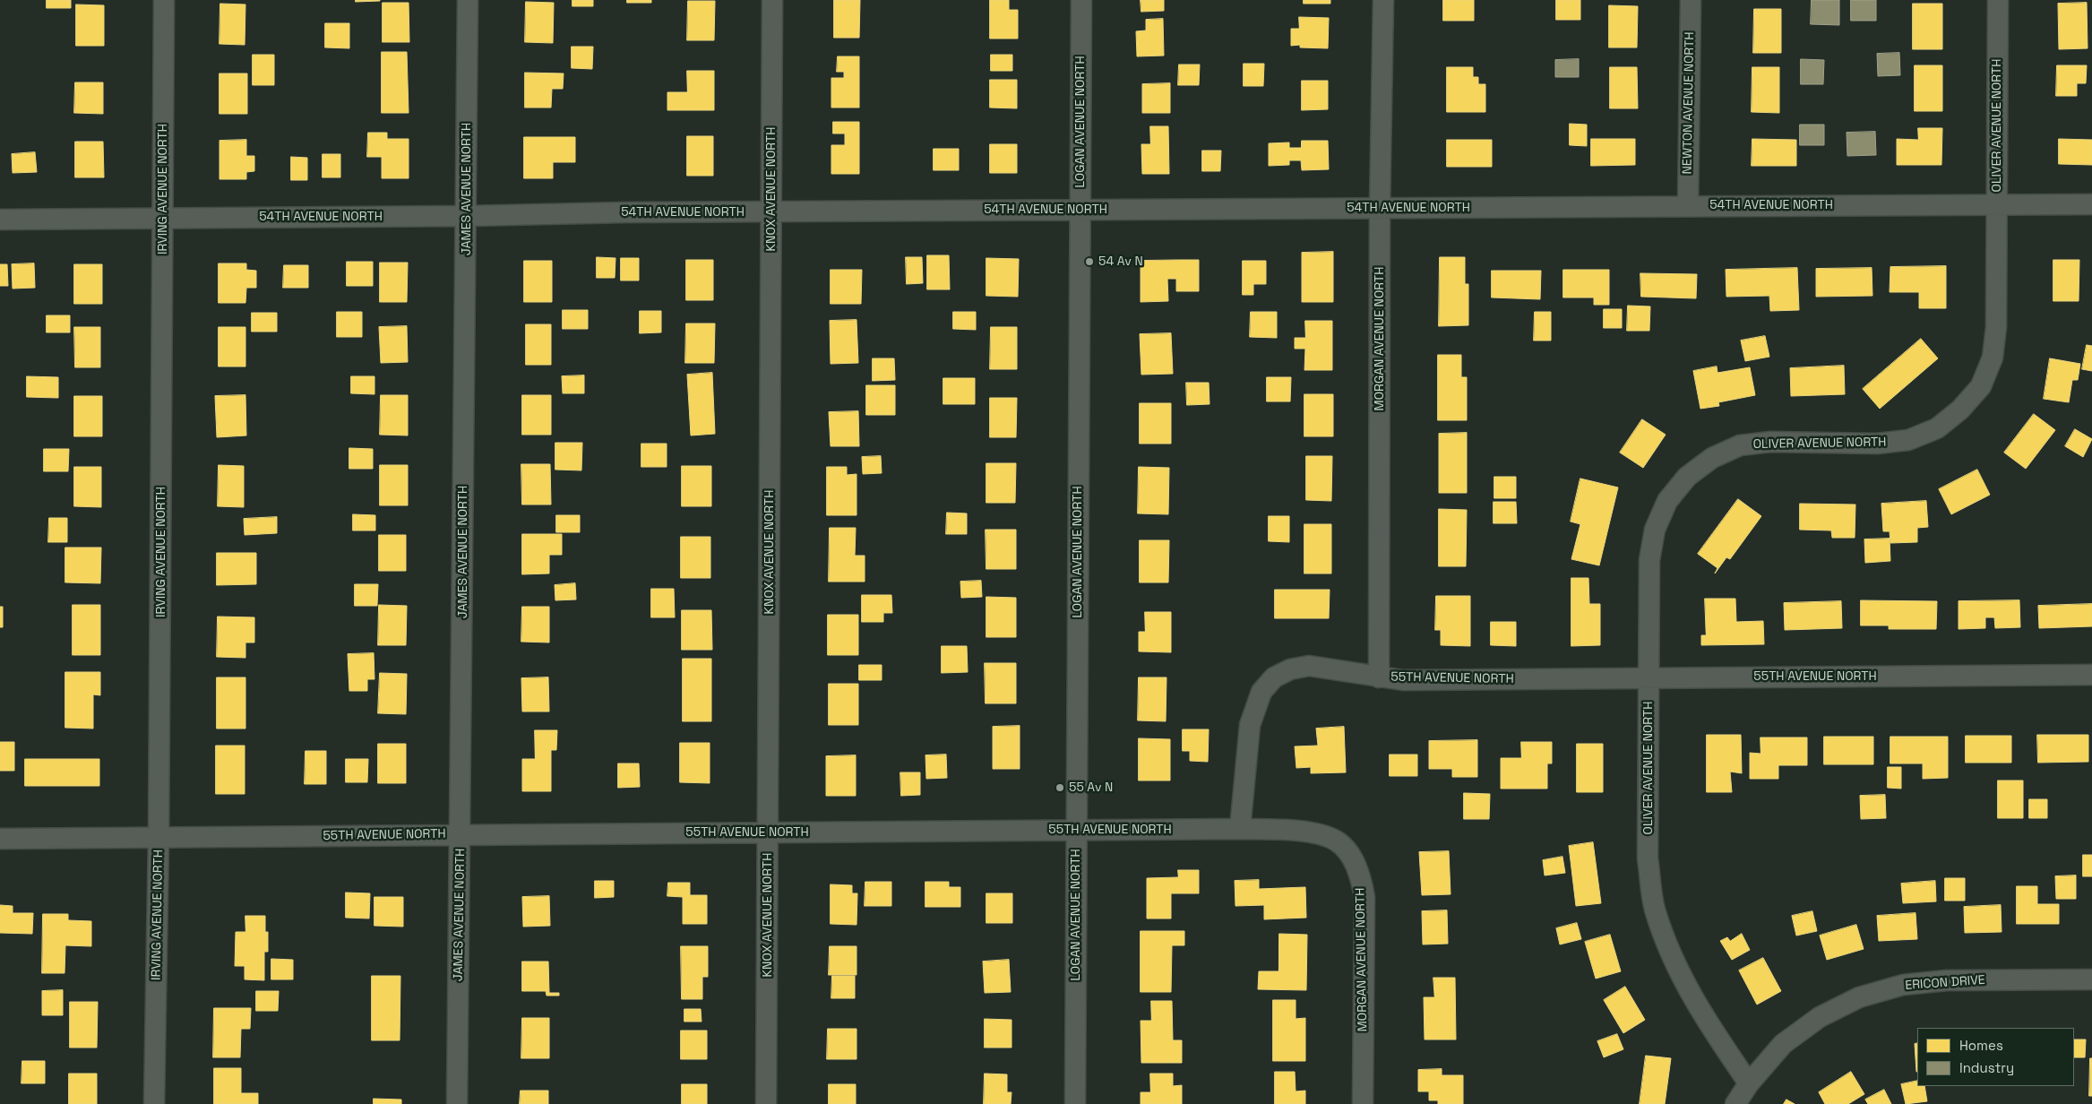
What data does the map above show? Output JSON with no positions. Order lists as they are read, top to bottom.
{
  "streets": {
    "street": [
      "NEWTON AVENUE NORTH",
      "LOGAN AVENUE NORTH",
      "OLIVER AVENUE NORTH",
      "IRVING AVENUE NORTH",
      "JAMES AVENUE NORTH",
      "KNOX AVENUE NORTH",
      "54TH AVENUE NORTH",
      "MORGAN AVENUE NORTH",
      "55TH AVENUE NORTH",
      "ERICON DRIVE"
    ]
  },
  "crossings": [
    ["NEWTON AVENUE NORTH", "54TH AVENUE NORTH"],
    ["LOGAN AVENUE NORTH", "54TH AVENUE NORTH"],
    ["LOGAN AVENUE NORTH", "55TH AVENUE NORTH"],
    ["OLIVER AVENUE NORTH", "54TH AVENUE NORTH"],
    ["OLIVER AVENUE NORTH", "55TH AVENUE NORTH"],
    ["OLIVER AVENUE NORTH", "ERICON DRIVE"],
    ["IRVING AVENUE NORTH", "54TH AVENUE NORTH"],
    ["IRVING AVENUE NORTH", "55TH AVENUE NORTH"],
    ["JAMES AVENUE NORTH", "54TH AVENUE NORTH"],
    ["JAMES AVENUE NORTH", "55TH AVENUE NORTH"],
    ["KNOX AVENUE NORTH", "54TH AVENUE NORTH"],
    ["KNOX AVENUE NORTH", "55TH AVENUE NORTH"],
    ["54TH AVENUE NORTH", "MORGAN AVENUE NORTH"],
    ["MORGAN AVENUE NORTH", "55TH AVENUE NORTH"]
  ],
  "places": ["54 Av N", "55 Av N"],
  "legend": ["Homes", "Industry"]
}
